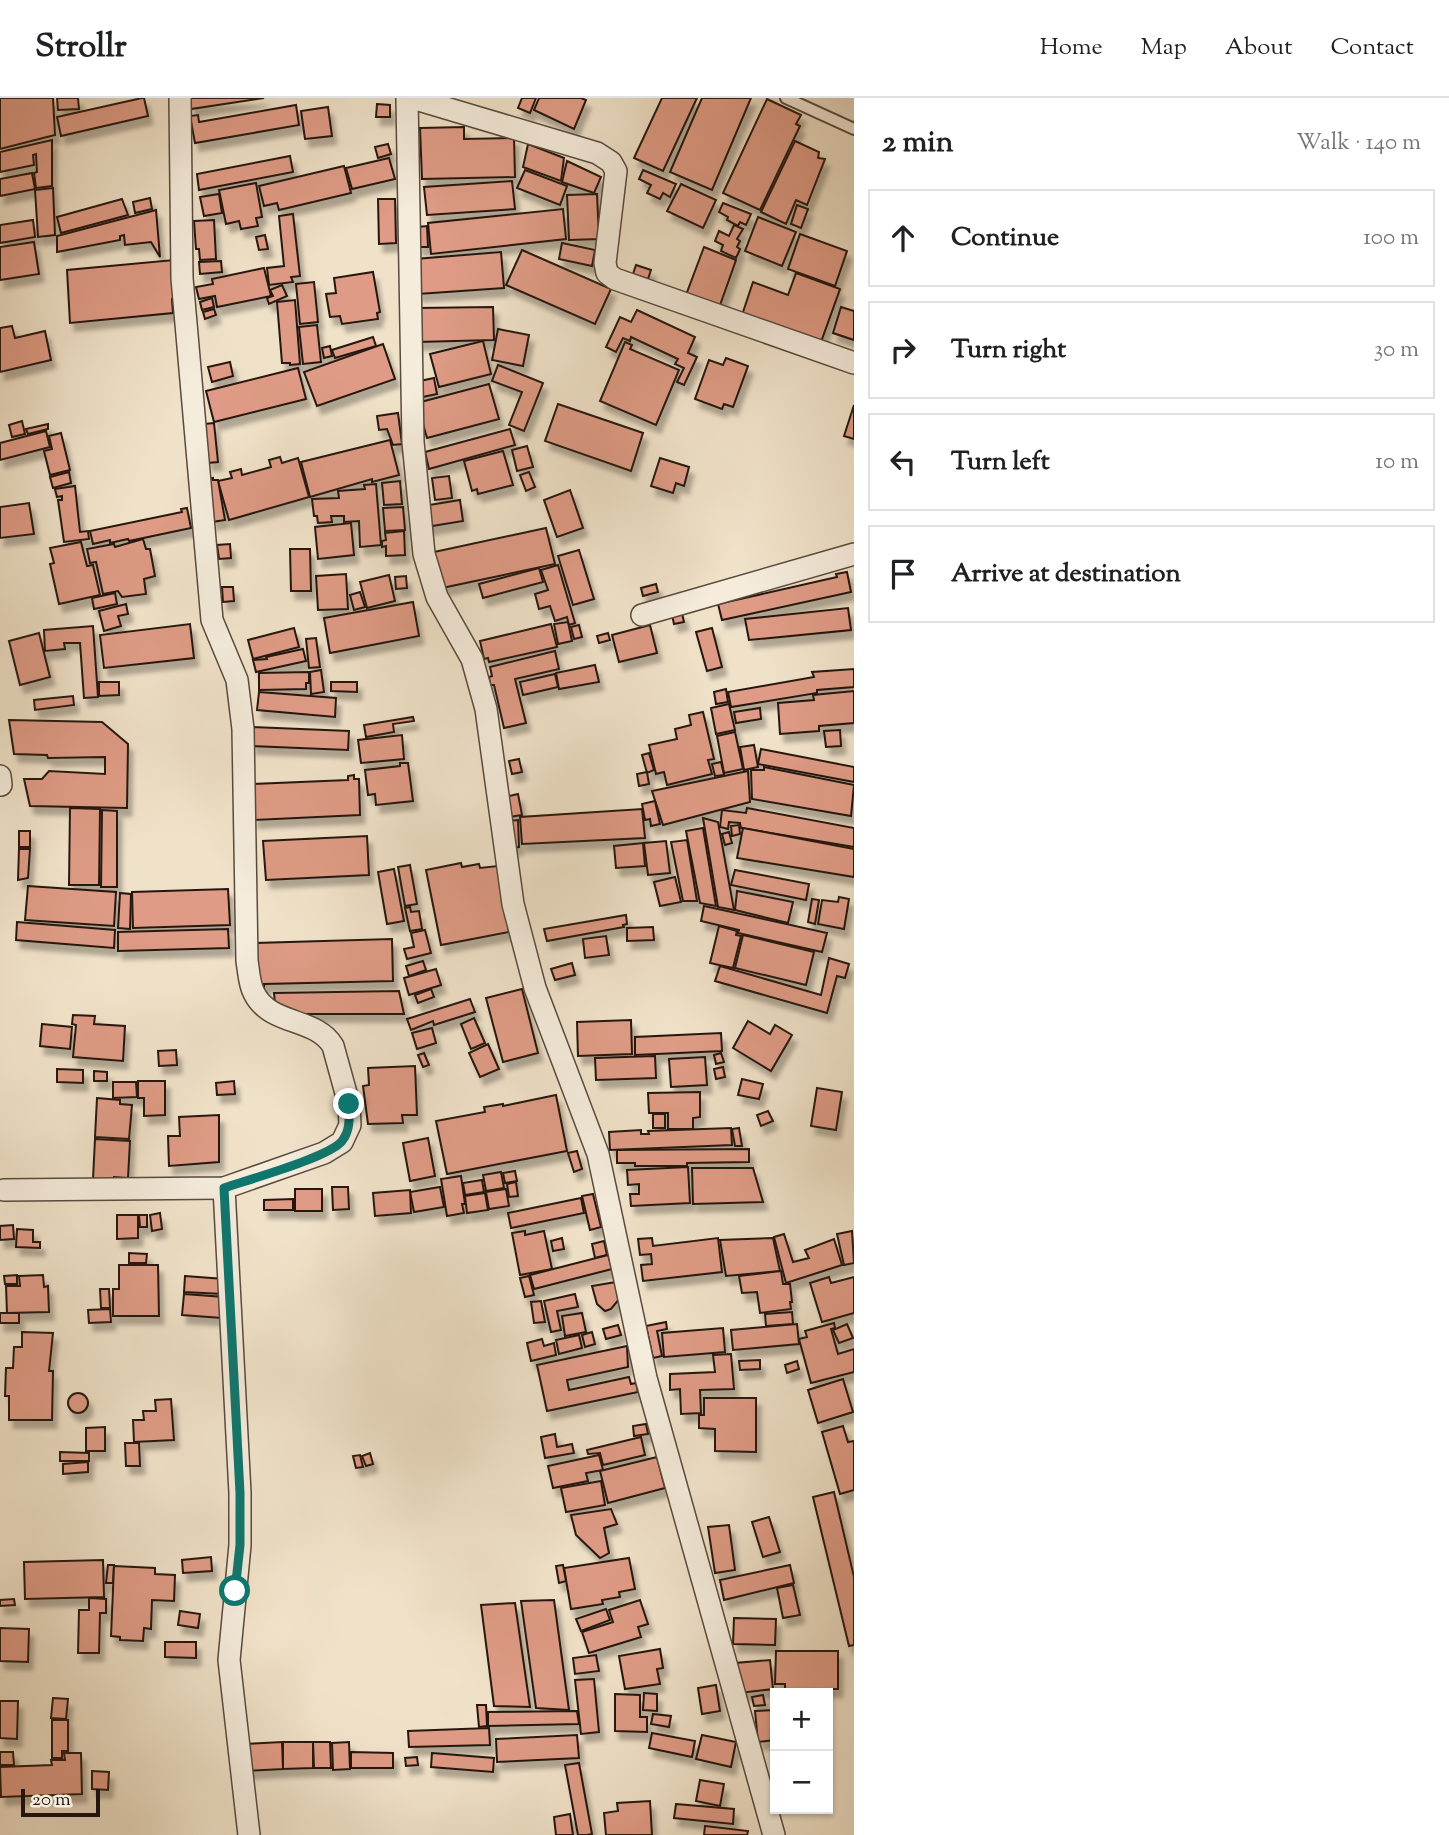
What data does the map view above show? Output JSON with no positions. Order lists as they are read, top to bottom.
{
  "scale_bar": "20 m",
  "page": {
    "header": "Strollr",
    "nav": [
      "Home",
      "Map",
      "About",
      "Contact"
    ],
    "heading": ["2 min", "Walk · 140 m"],
    "list": [
      ["Continue", "100 m"],
      ["Turn right", "30 m"],
      ["Turn left", "10 m"],
      "Arrive at destination"
    ],
    "map_buttons": ["+", "−"],
    "scale": "20 m"
  }
}
